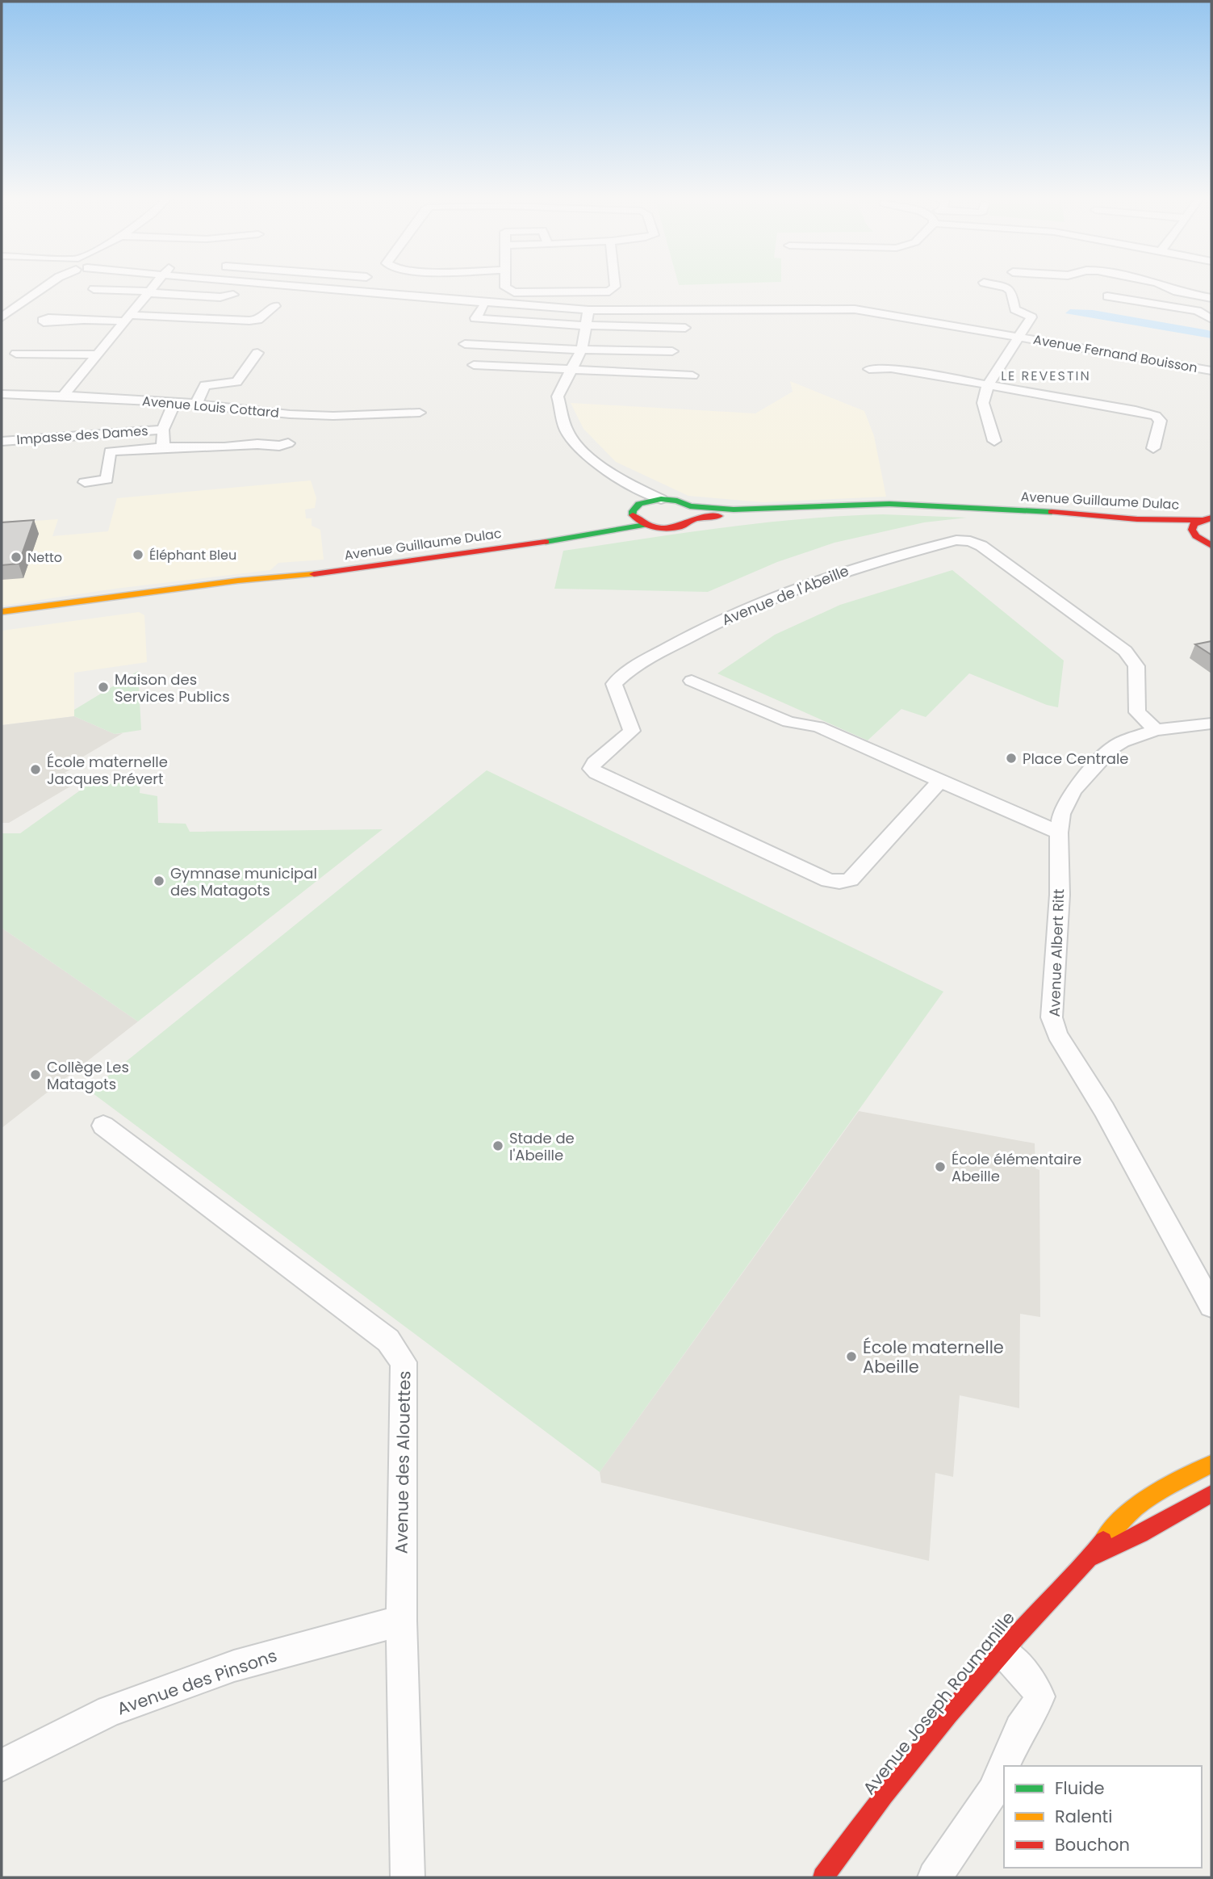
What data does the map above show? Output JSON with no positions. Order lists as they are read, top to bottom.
{
  "streets": {
    "main road": ["Avenue Guillaume Dulac", "Avenue Joseph Roumanille"],
    "street": [
      "Avenue Fernand Bouisson",
      "Avenue Louis Cottard",
      "Impasse des Dames",
      "Avenue de l'Abeille",
      "Avenue Albert Ritt",
      "Avenue des Alouettes",
      "Avenue des Pinsons"
    ]
  },
  "crossings": [
    ["Avenue de l'Abeille", "Avenue Albert Ritt"],
    ["Avenue des Alouettes", "Avenue des Pinsons"]
  ],
  "districts": ["LE REVESTIN"],
  "places": [
    "Éléphant Bleu",
    "Netto",
    "Maison des Services Publics",
    "Place Centrale",
    "École maternelle Jacques Prévert",
    "Gymnase municipal des Matagots",
    "Collège Les Matagots",
    "Stade de l'Abeille",
    "École élémentaire Abeille",
    "École maternelle Abeille"
  ],
  "legend": ["Fluide", "Ralenti", "Bouchon"]
}
